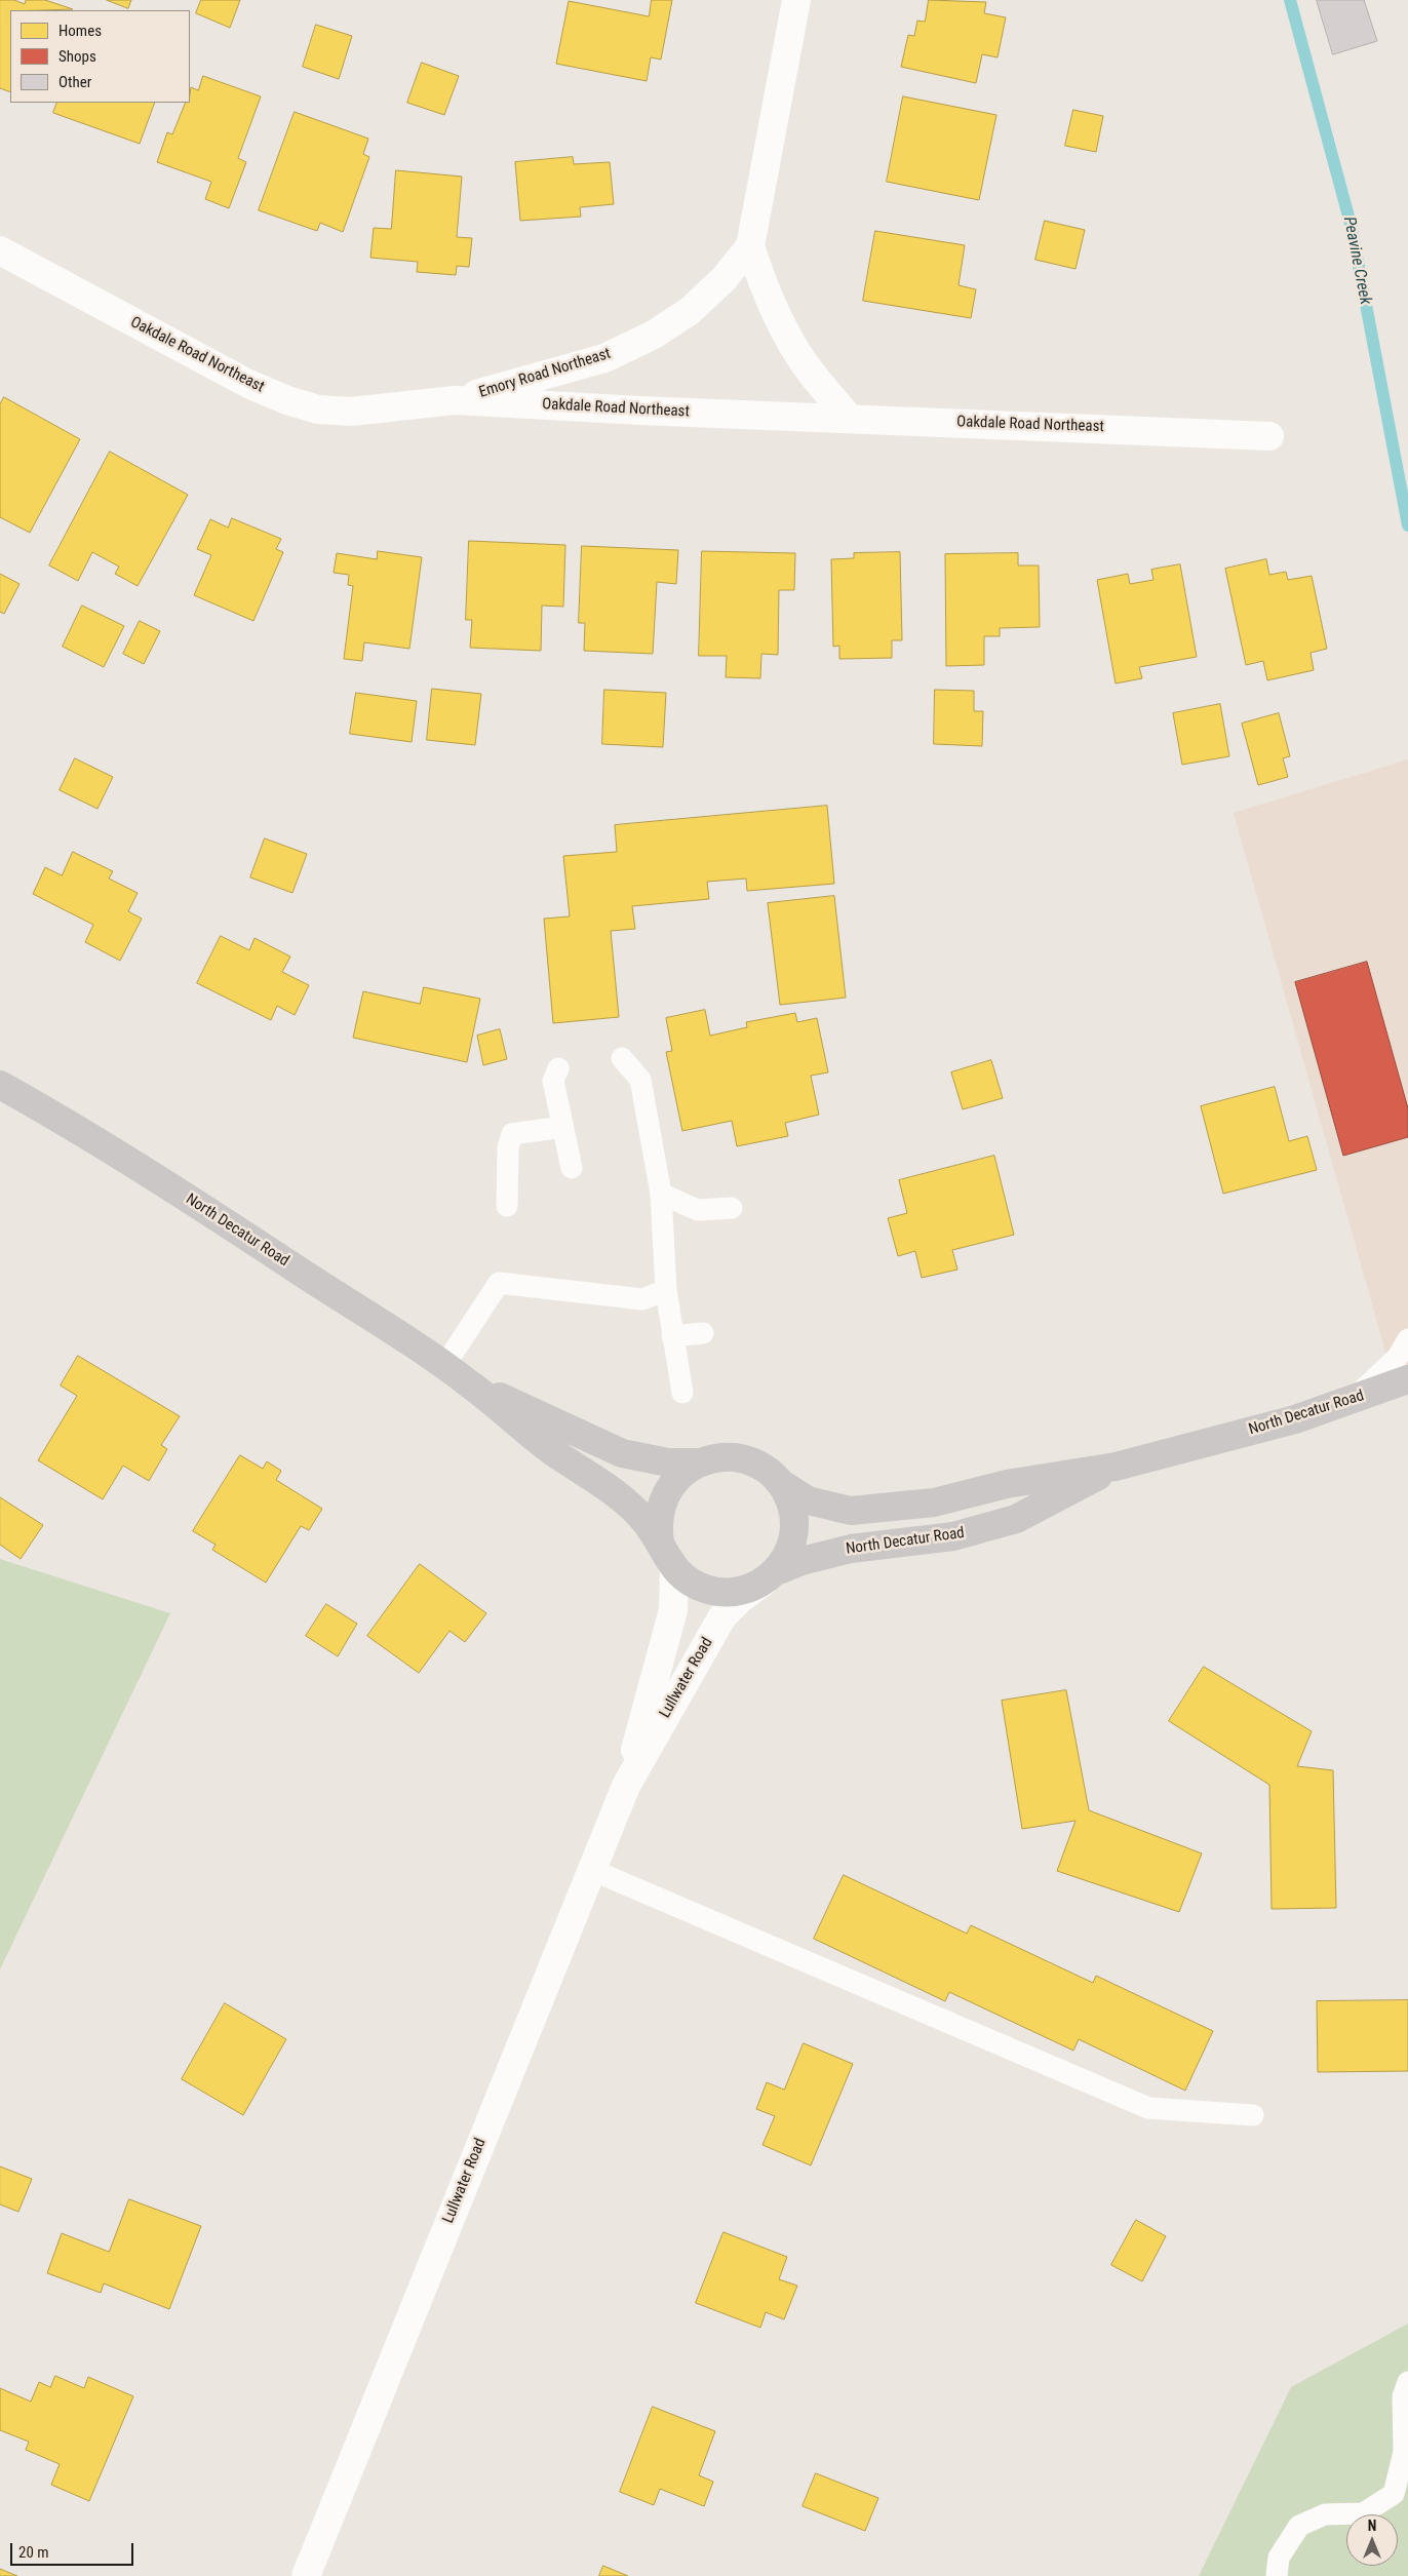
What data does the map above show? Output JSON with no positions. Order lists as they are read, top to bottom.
{
  "streets": {
    "main road": ["North Decatur Road"],
    "street": ["Oakdale Road Northeast", "Emory Road Northeast", "Lullwater Road"]
  },
  "crossings": [
    ["Oakdale Road Northeast", "Emory Road Northeast"],
    ["North Decatur Road", "Lullwater Road"]
  ],
  "water": ["Peavine Creek"],
  "legend": ["Homes", "Shops", "Other"],
  "scale_bar": "20 m",
  "north": "top"
}
